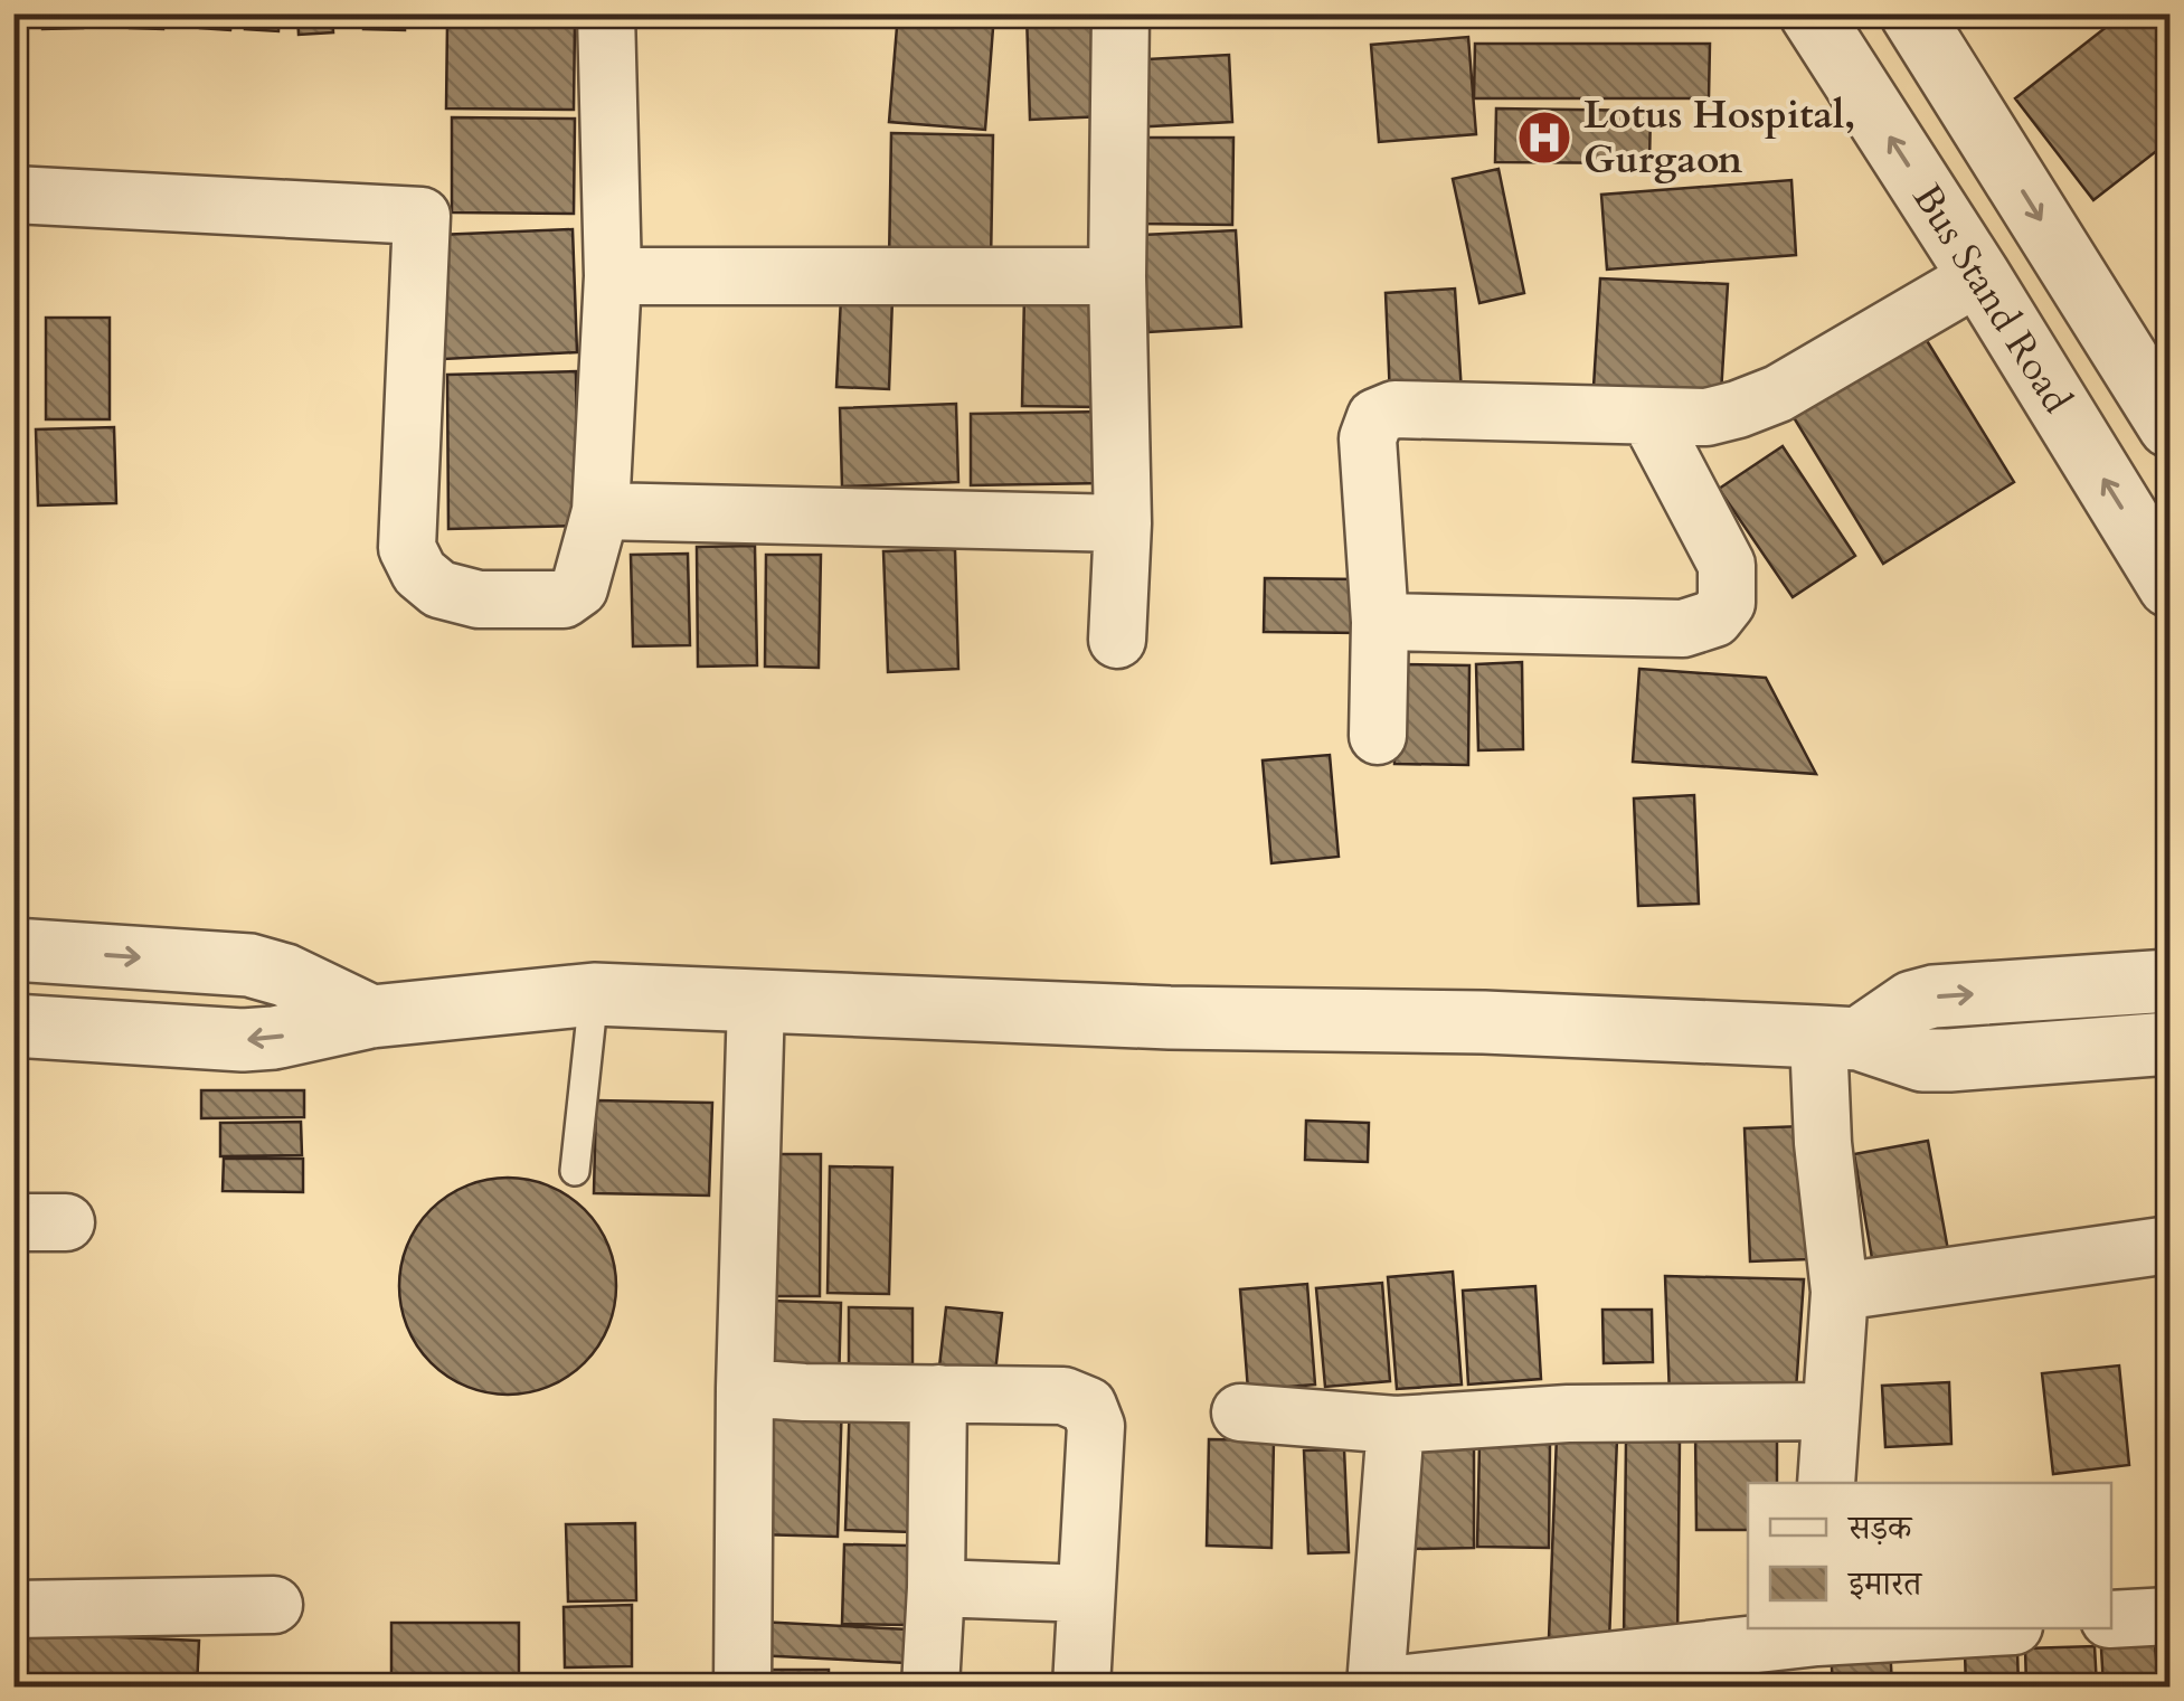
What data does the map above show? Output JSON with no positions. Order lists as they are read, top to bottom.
{
  "streets": {
    "street": ["Bus Stand Road"]
  },
  "places": {
    "hospital": ["Lotus Hospital, Gurgaon"]
  },
  "legend": ["सड़क", "इमारत"]
}
